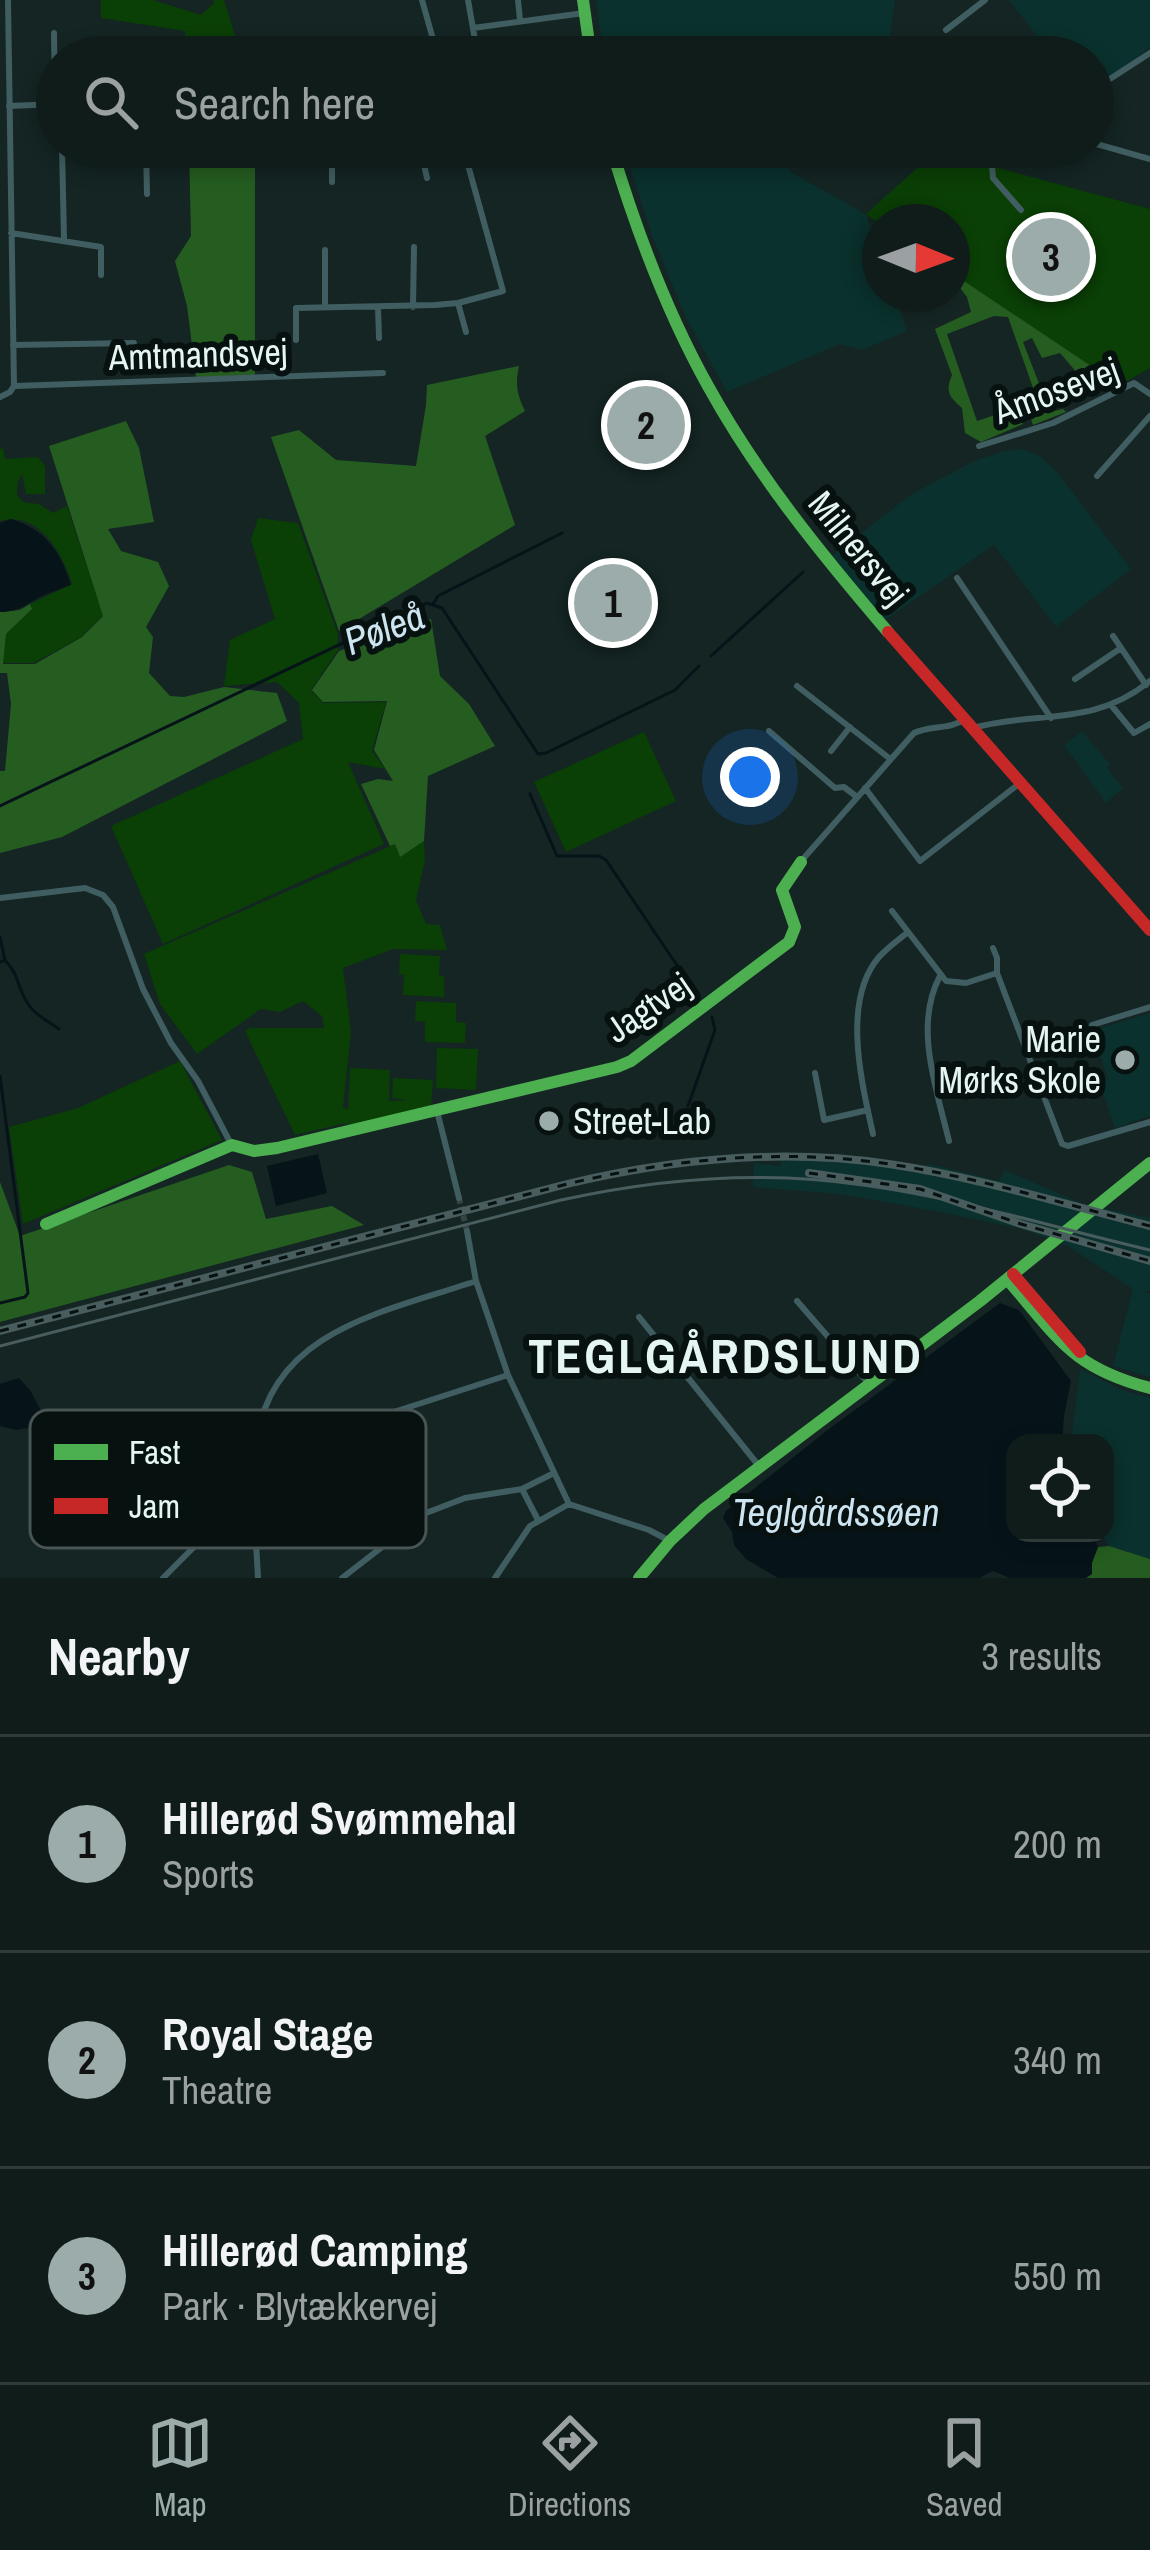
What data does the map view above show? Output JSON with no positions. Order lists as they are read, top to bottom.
{
  "streets": {
    "street": [
      "Amtmandsvej",
      "Åmosevej",
      "Milnersvej",
      "Jagtvej"
    ]
  },
  "districts": ["TEGLGÅRDSLUND"],
  "water": ["Pøleå", "Teglgårdssøen"],
  "places": ["Marie Mørks Skole", "Street-Lab"],
  "legend": ["Fast", "Jam"],
  "north": "right",
  "page": {
    "search": "Search here",
    "pins": ["3", "2", "1"],
    "heading": ["Nearby", "3 results"],
    "list": [
      {
        "mark": "1",
        "name": "Hillerød Svømmehal",
        "note": "Sports",
        "value": "200 m"
      },
      {
        "mark": "2",
        "name": "Royal Stage",
        "note": "Theatre",
        "value": "340 m"
      },
      {
        "mark": "3",
        "name": "Hillerød Camping",
        "note": "Park · Blytækkervej",
        "value": "550 m"
      }
    ],
    "nav": ["Map", "Directions", "Saved"]
  }
}
